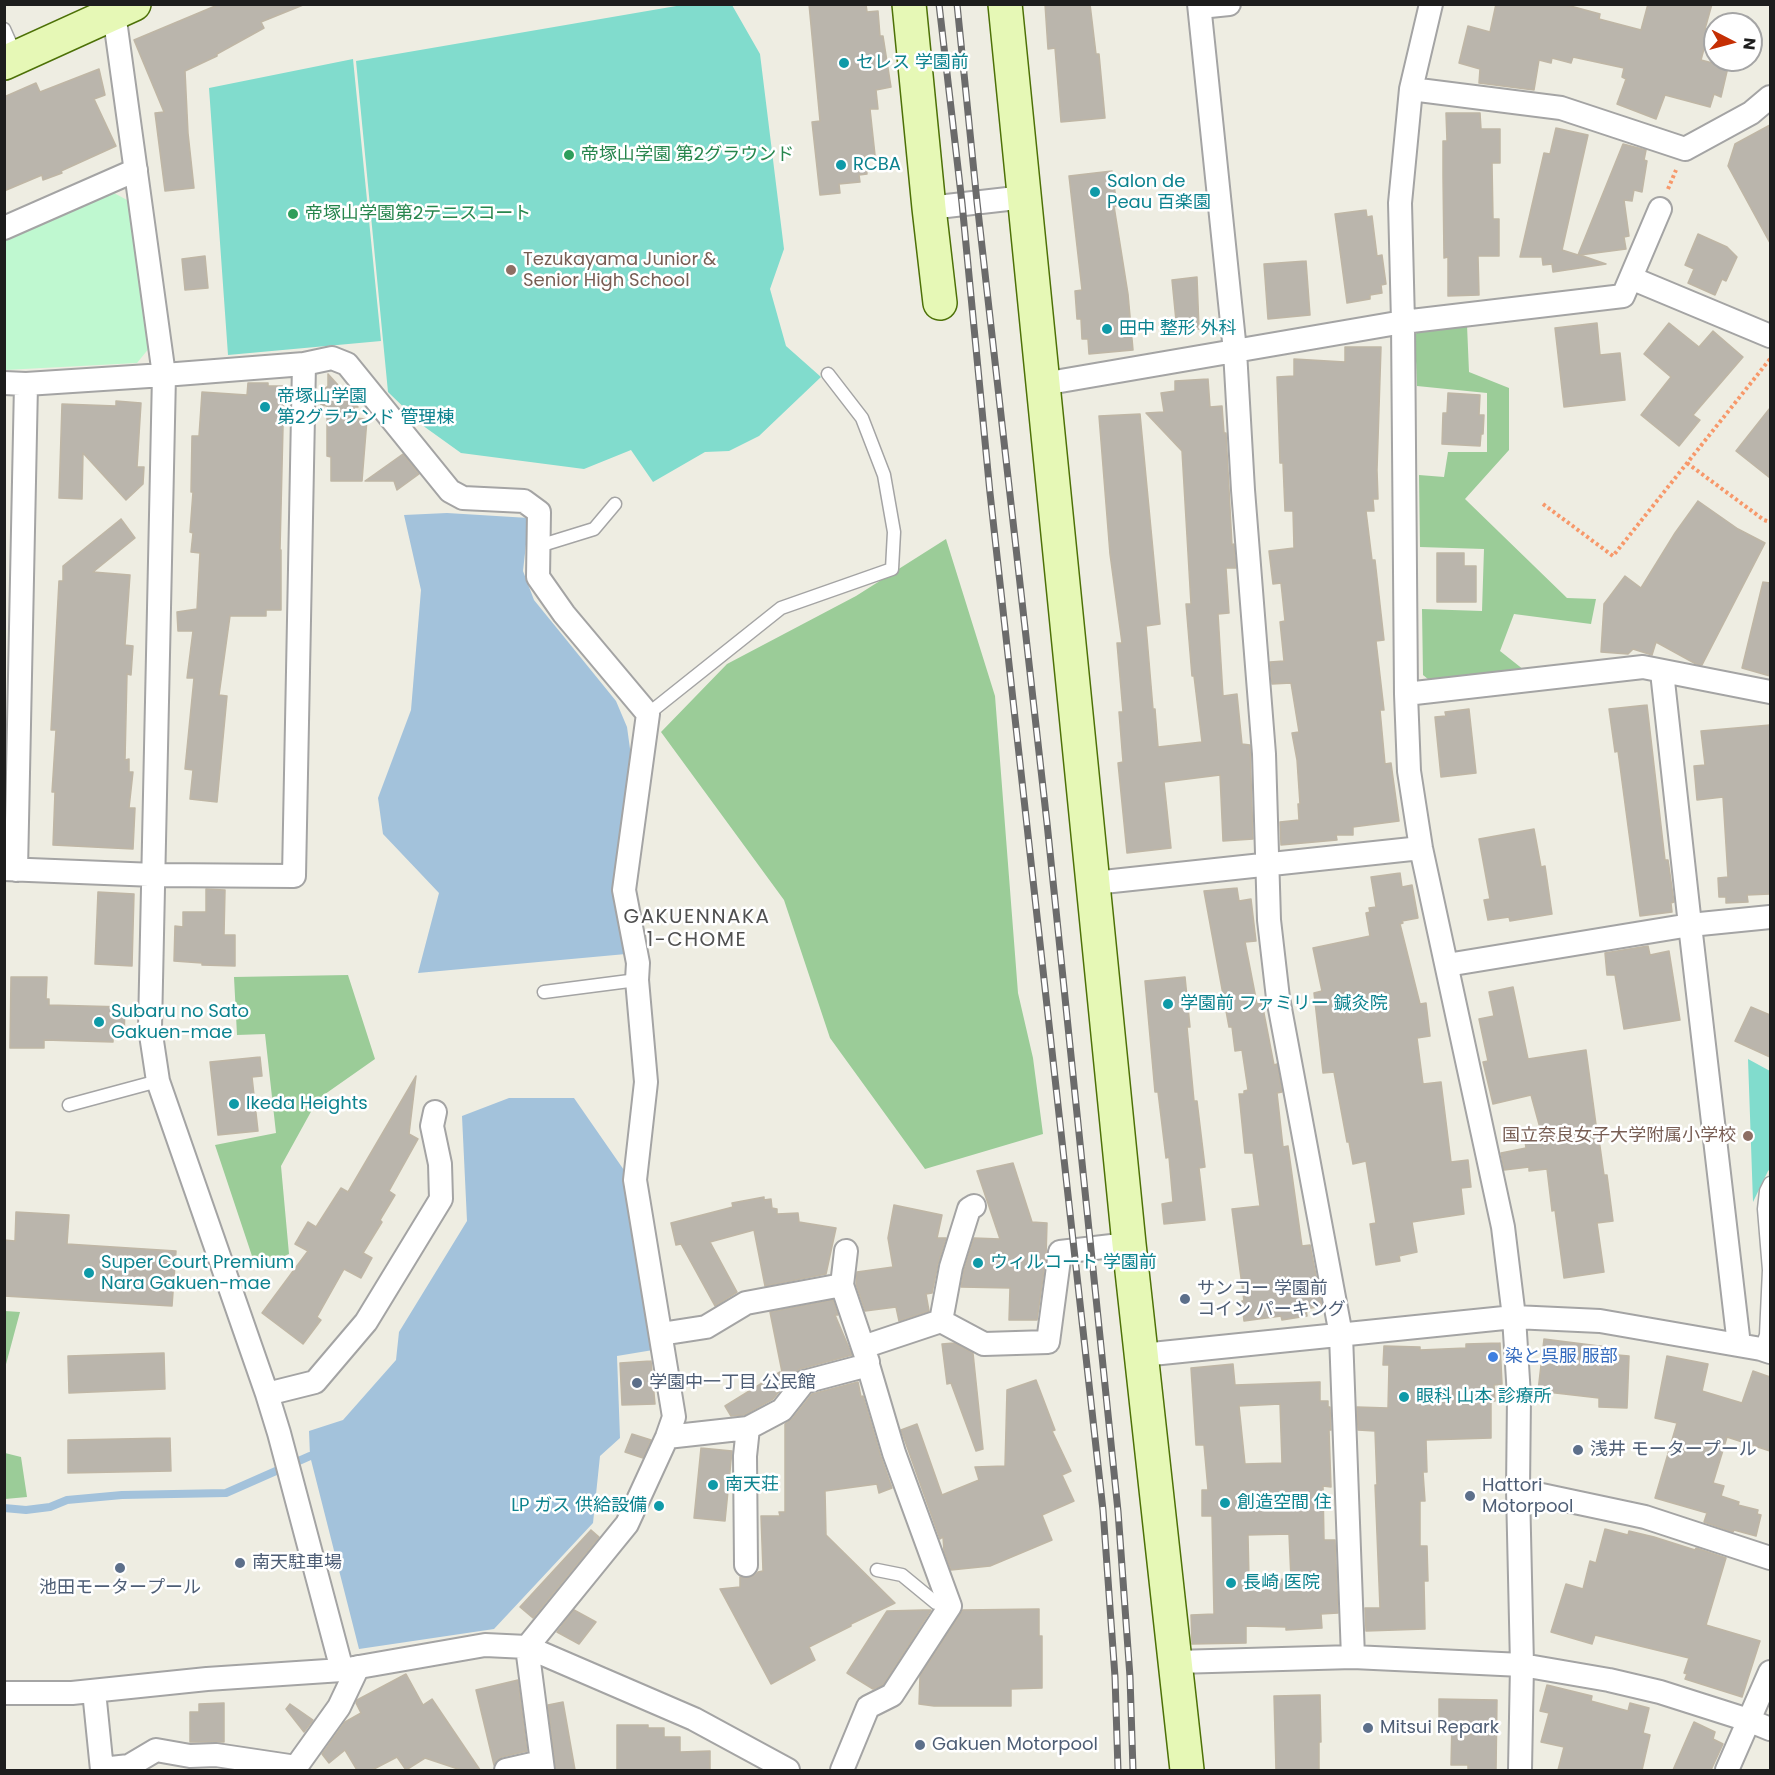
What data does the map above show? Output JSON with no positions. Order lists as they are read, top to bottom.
{
  "districts": ["GAKUENNAKA 1-CHOME"],
  "places": [
    "セレス 学園前",
    "帝塚山学園 第2グラウンド",
    "RCBA",
    "Salon de Peau 百楽園",
    "帝塚山学園第2テニスコート",
    "Tezukayama Junior & Senior High School",
    "田中 整形 外科",
    "帝塚山学園 第2グラウンド 管理棟",
    "学園前 ファミリー 鍼灸院",
    "Subaru no Sato Gakuen-mae",
    "Ikeda Heights",
    "国立奈良女子大学附属小学校",
    "ウィルコート 学園前",
    "Super Court Premium Nara Gakuen-mae",
    "サンコー 学園前 コイン パーキング",
    "染と呉服 服部",
    "学園中一丁目 公民館",
    "眼科 山本 診療所",
    "浅井 モータープール",
    "南天荘",
    "Hattori Motorpool",
    "創造空間 住",
    "LP ガス 供給設備",
    "南天駐車場",
    "池田モータープール",
    "長崎 医院",
    "Mitsui Repark",
    "Gakuen Motorpool"
  ],
  "north": "right"
}
